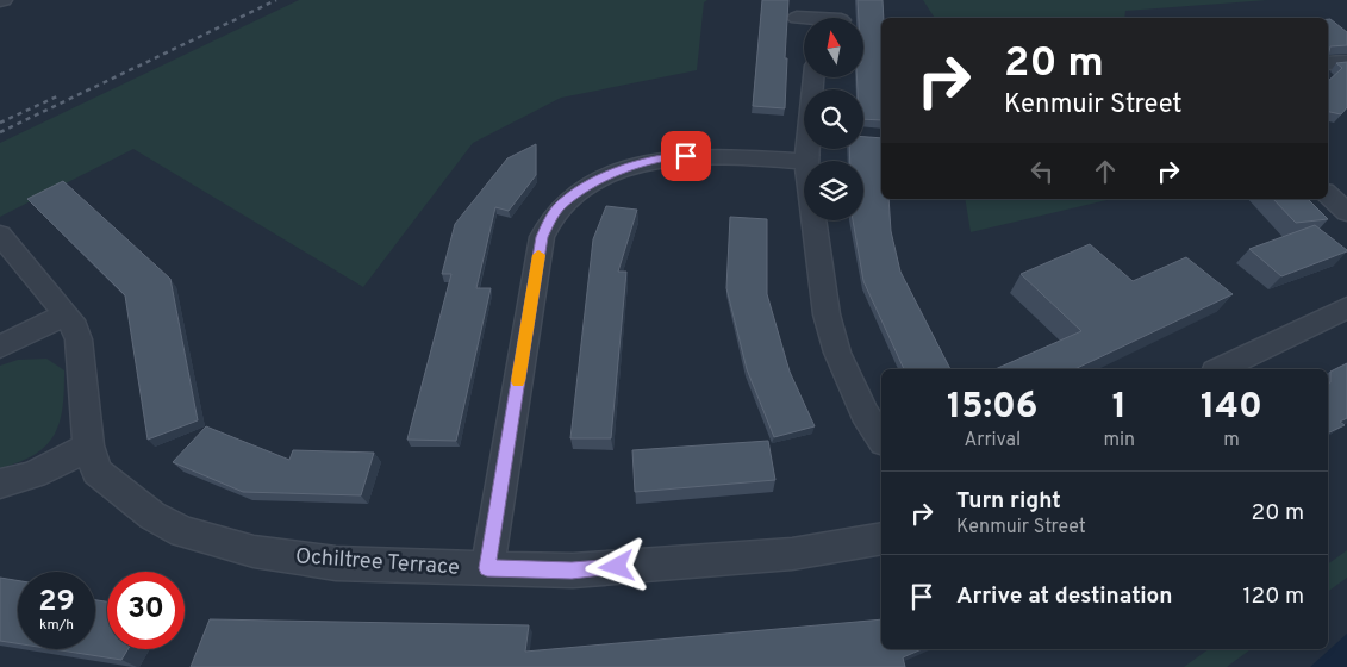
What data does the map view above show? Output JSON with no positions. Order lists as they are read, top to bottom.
{
  "streets": {
    "street": ["Ochiltree Terrace"]
  },
  "north": "top",
  "page": {
    "turn": ["20 m", "Kenmuir Street"],
    "eta": [
      "15:06",
      "Arrival",
      "1",
      "min",
      "140",
      "m"
    ],
    "list": [
      {
        "name": "Turn right",
        "note": "Kenmuir Street",
        "value": "20 m"
      },
      {
        "name": "Arrive at destination",
        "value": "120 m"
      }
    ],
    "speed": "29 km/h",
    "limit": "30"
  }
}
